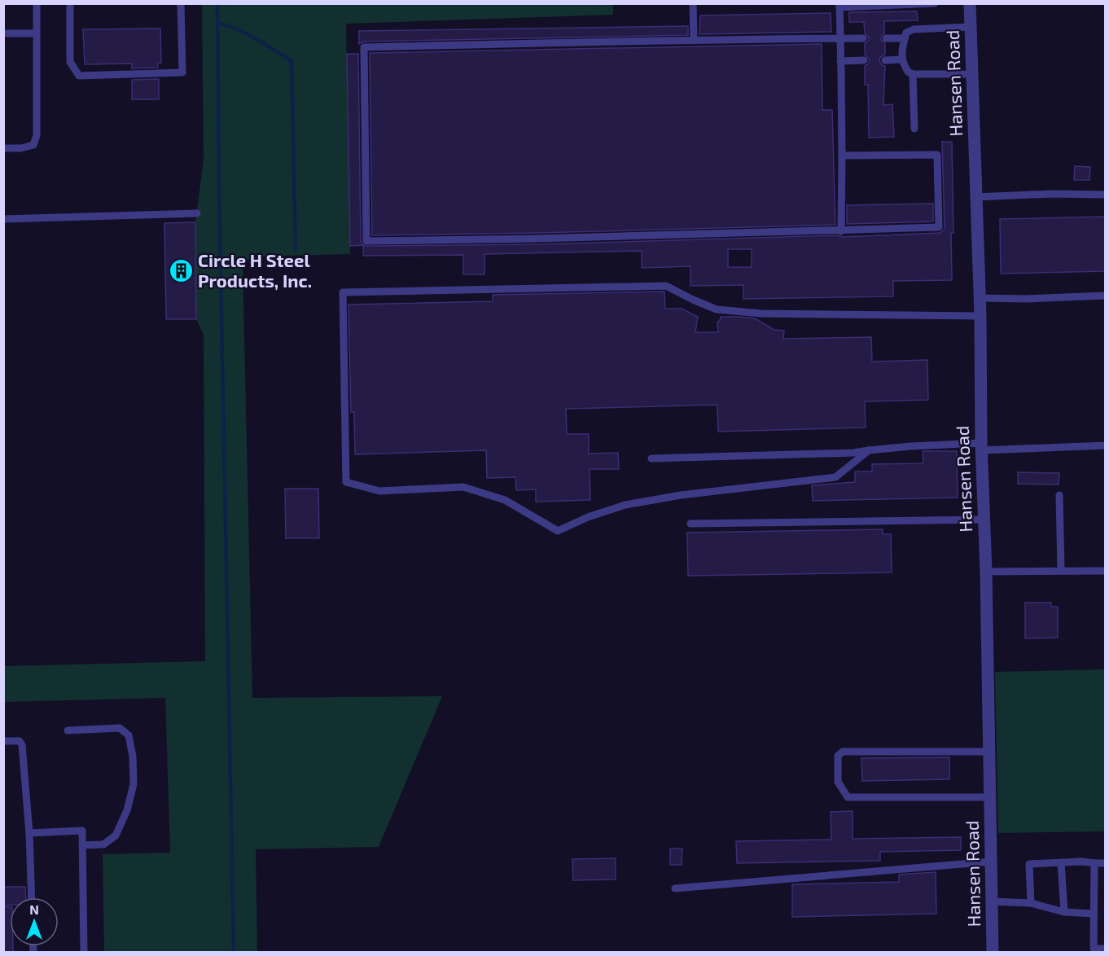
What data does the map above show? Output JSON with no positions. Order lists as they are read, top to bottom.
{
  "streets": {
    "street": ["Hansen Road"]
  },
  "places": {
    "building": ["Circle H Steel Products, Inc."]
  },
  "north": "top"
}
